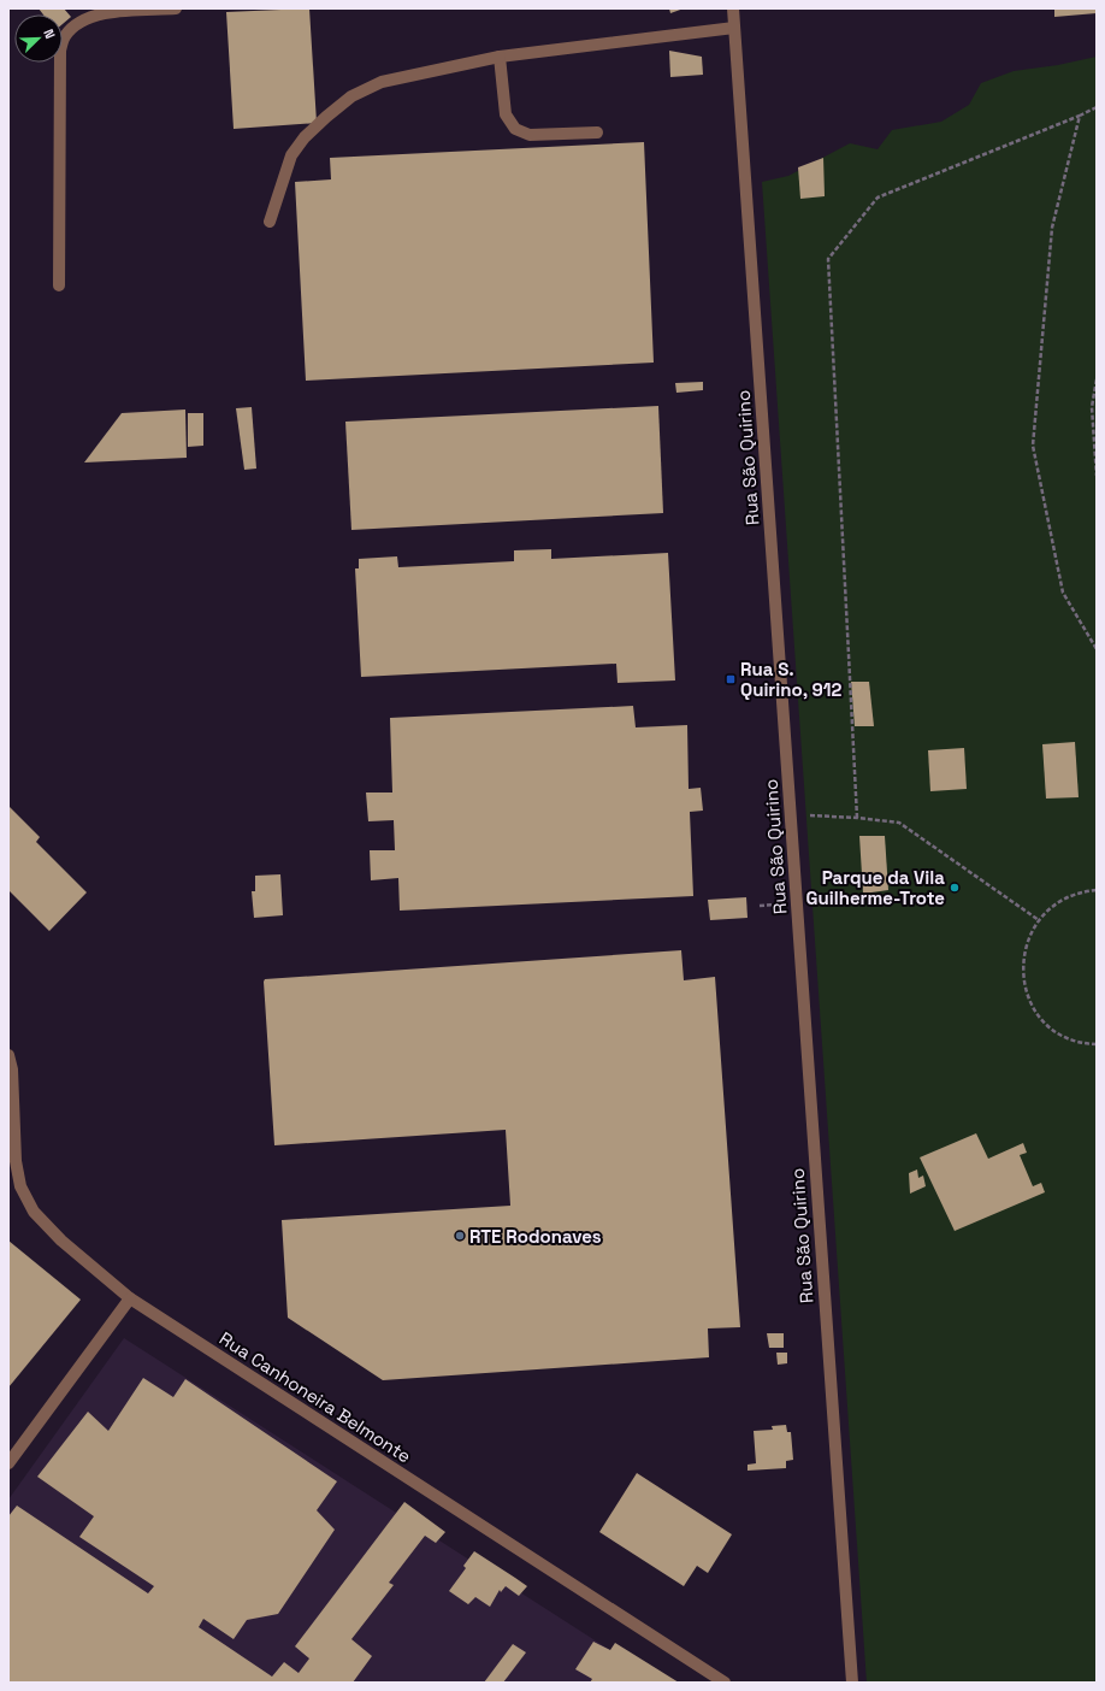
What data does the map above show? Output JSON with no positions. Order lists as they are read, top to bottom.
{
  "streets": {
    "street": ["Rua São Quirino", "Rua Canhoneira Belmonte"]
  },
  "places": {
    "transit": ["Rua S. Quirino, 912"],
    "other": ["Parque da Vila Guilherme-Trote", "RTE Rodonaves"]
  },
  "north": "top right"
}
